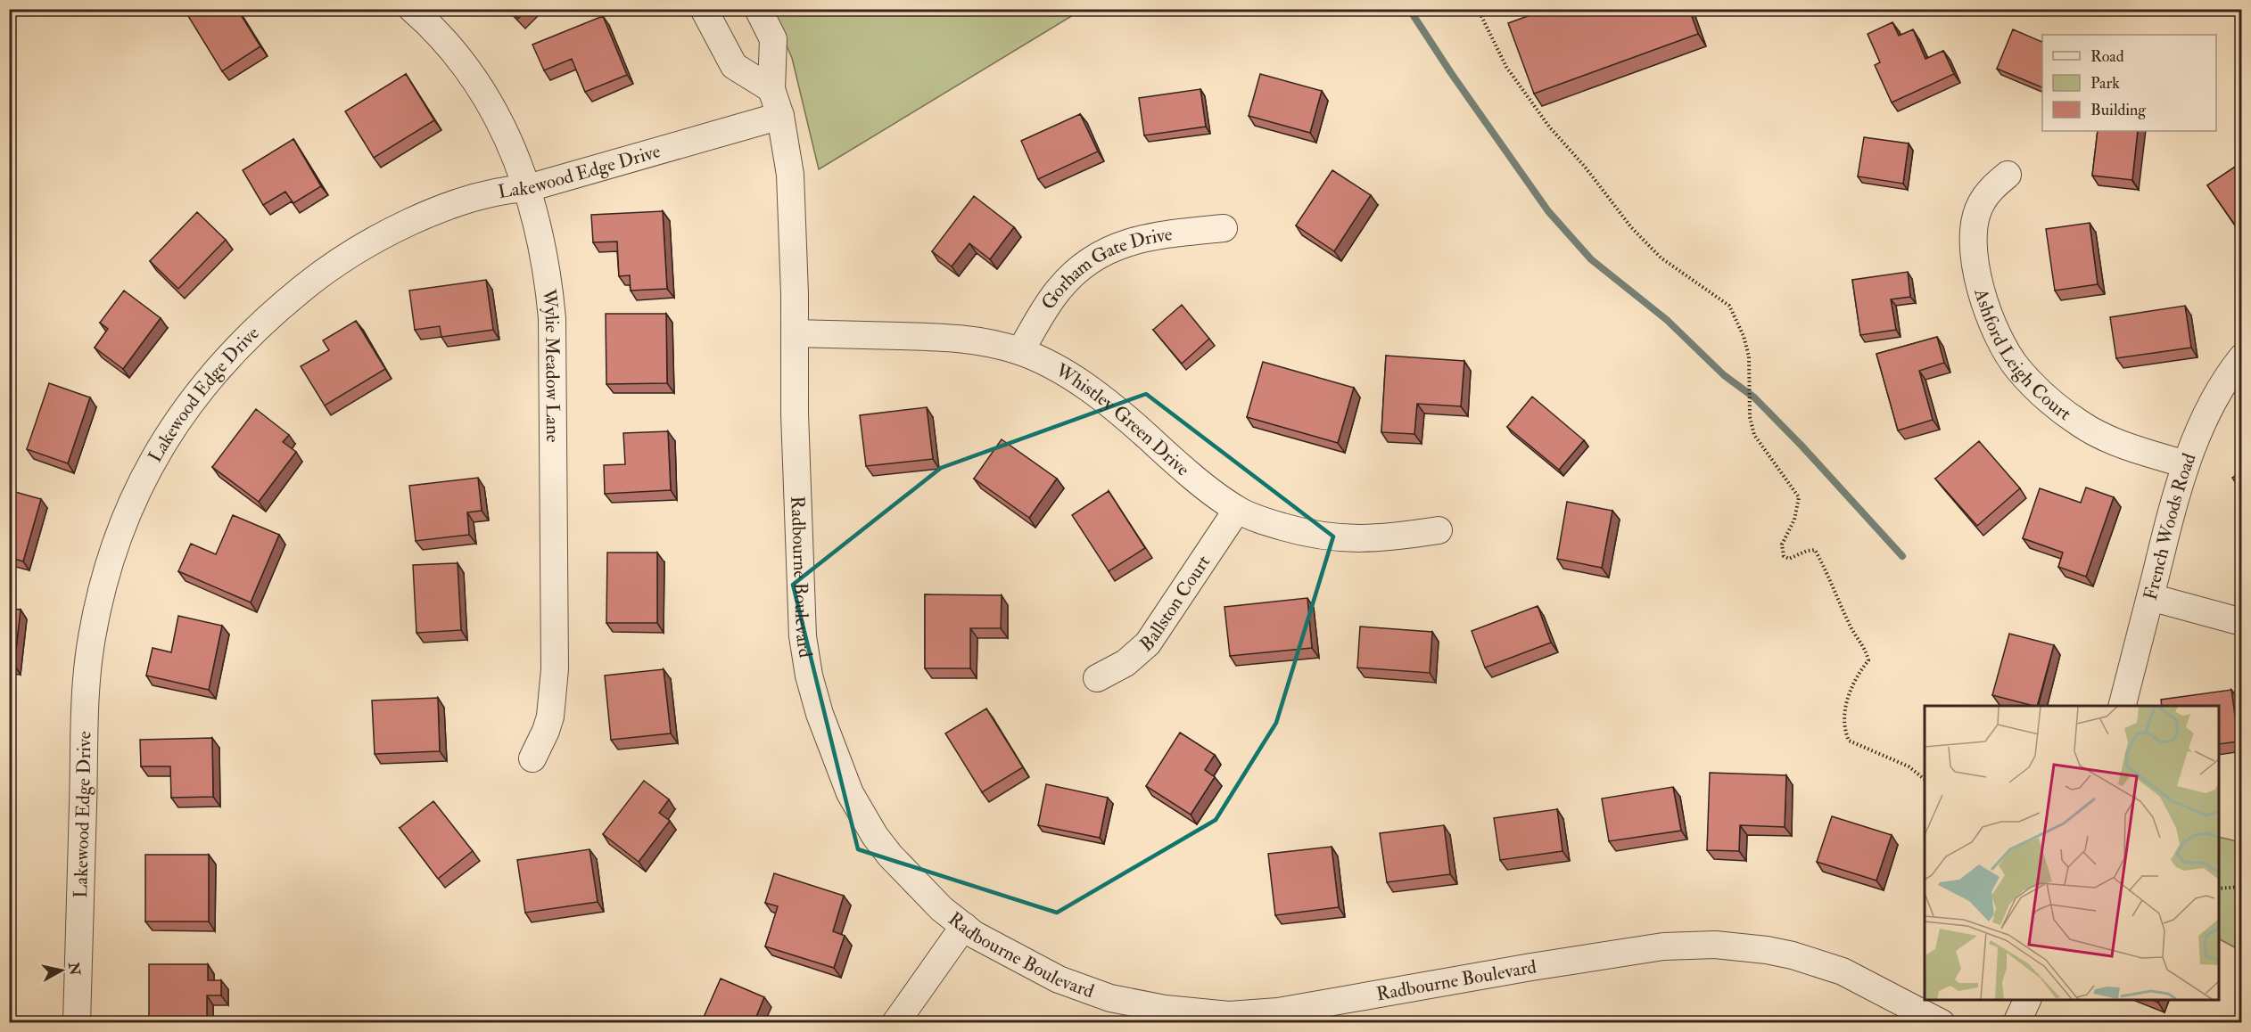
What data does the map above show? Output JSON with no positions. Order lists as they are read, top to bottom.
{
  "streets": {
    "street": [
      "Lakewood Edge Drive",
      "Gorham Gate Drive",
      "Ashford Leigh Court",
      "Wylie Meadow Lane",
      "Whistley Green Drive",
      "French Woods Road",
      "Radbourne Boulevard",
      "Ballston Court"
    ]
  },
  "crossings": [
    ["Lakewood Edge Drive", "Wylie Meadow Lane"],
    ["Lakewood Edge Drive", "Radbourne Boulevard"],
    ["Gorham Gate Drive", "Whistley Green Drive"],
    ["Ashford Leigh Court", "French Woods Road"],
    ["Whistley Green Drive", "Radbourne Boulevard"],
    ["Whistley Green Drive", "Ballston Court"]
  ],
  "legend": ["Road", "Park", "Building"],
  "north": "right"
}
